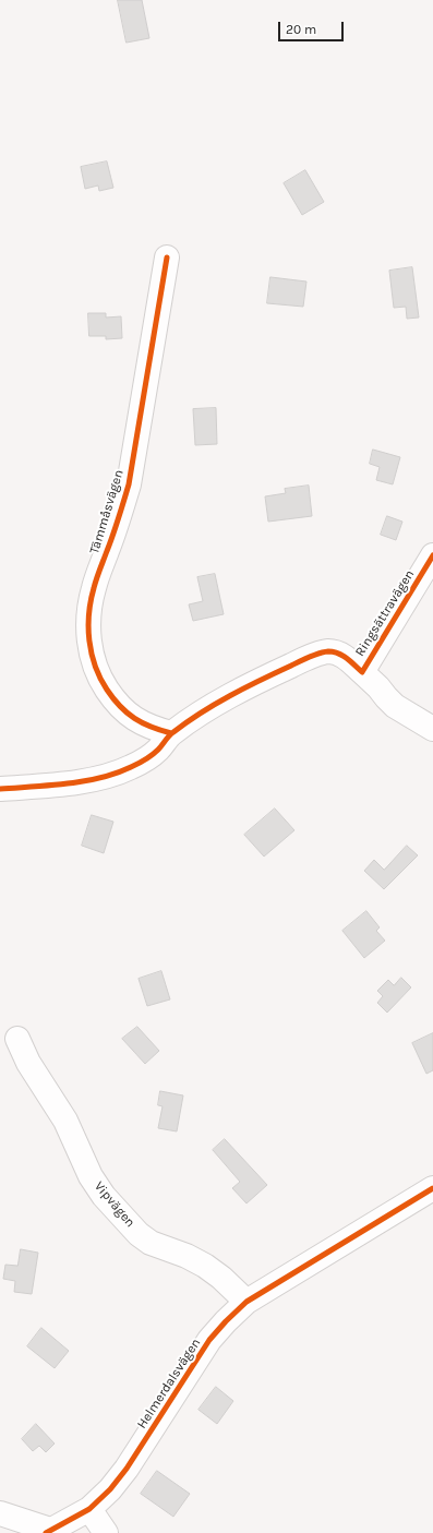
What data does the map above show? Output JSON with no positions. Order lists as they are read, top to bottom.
{
  "streets": {
    "street": [
      "Tämmåsvägen",
      "Ringsättravägen",
      "Vipvägen",
      "Helmerdalsvägen"
    ]
  },
  "crossings": [
    ["Tämmåsvägen", "Ringsättravägen"],
    ["Vipvägen", "Helmerdalsvägen"]
  ],
  "scale_bar": "20 m"
}
